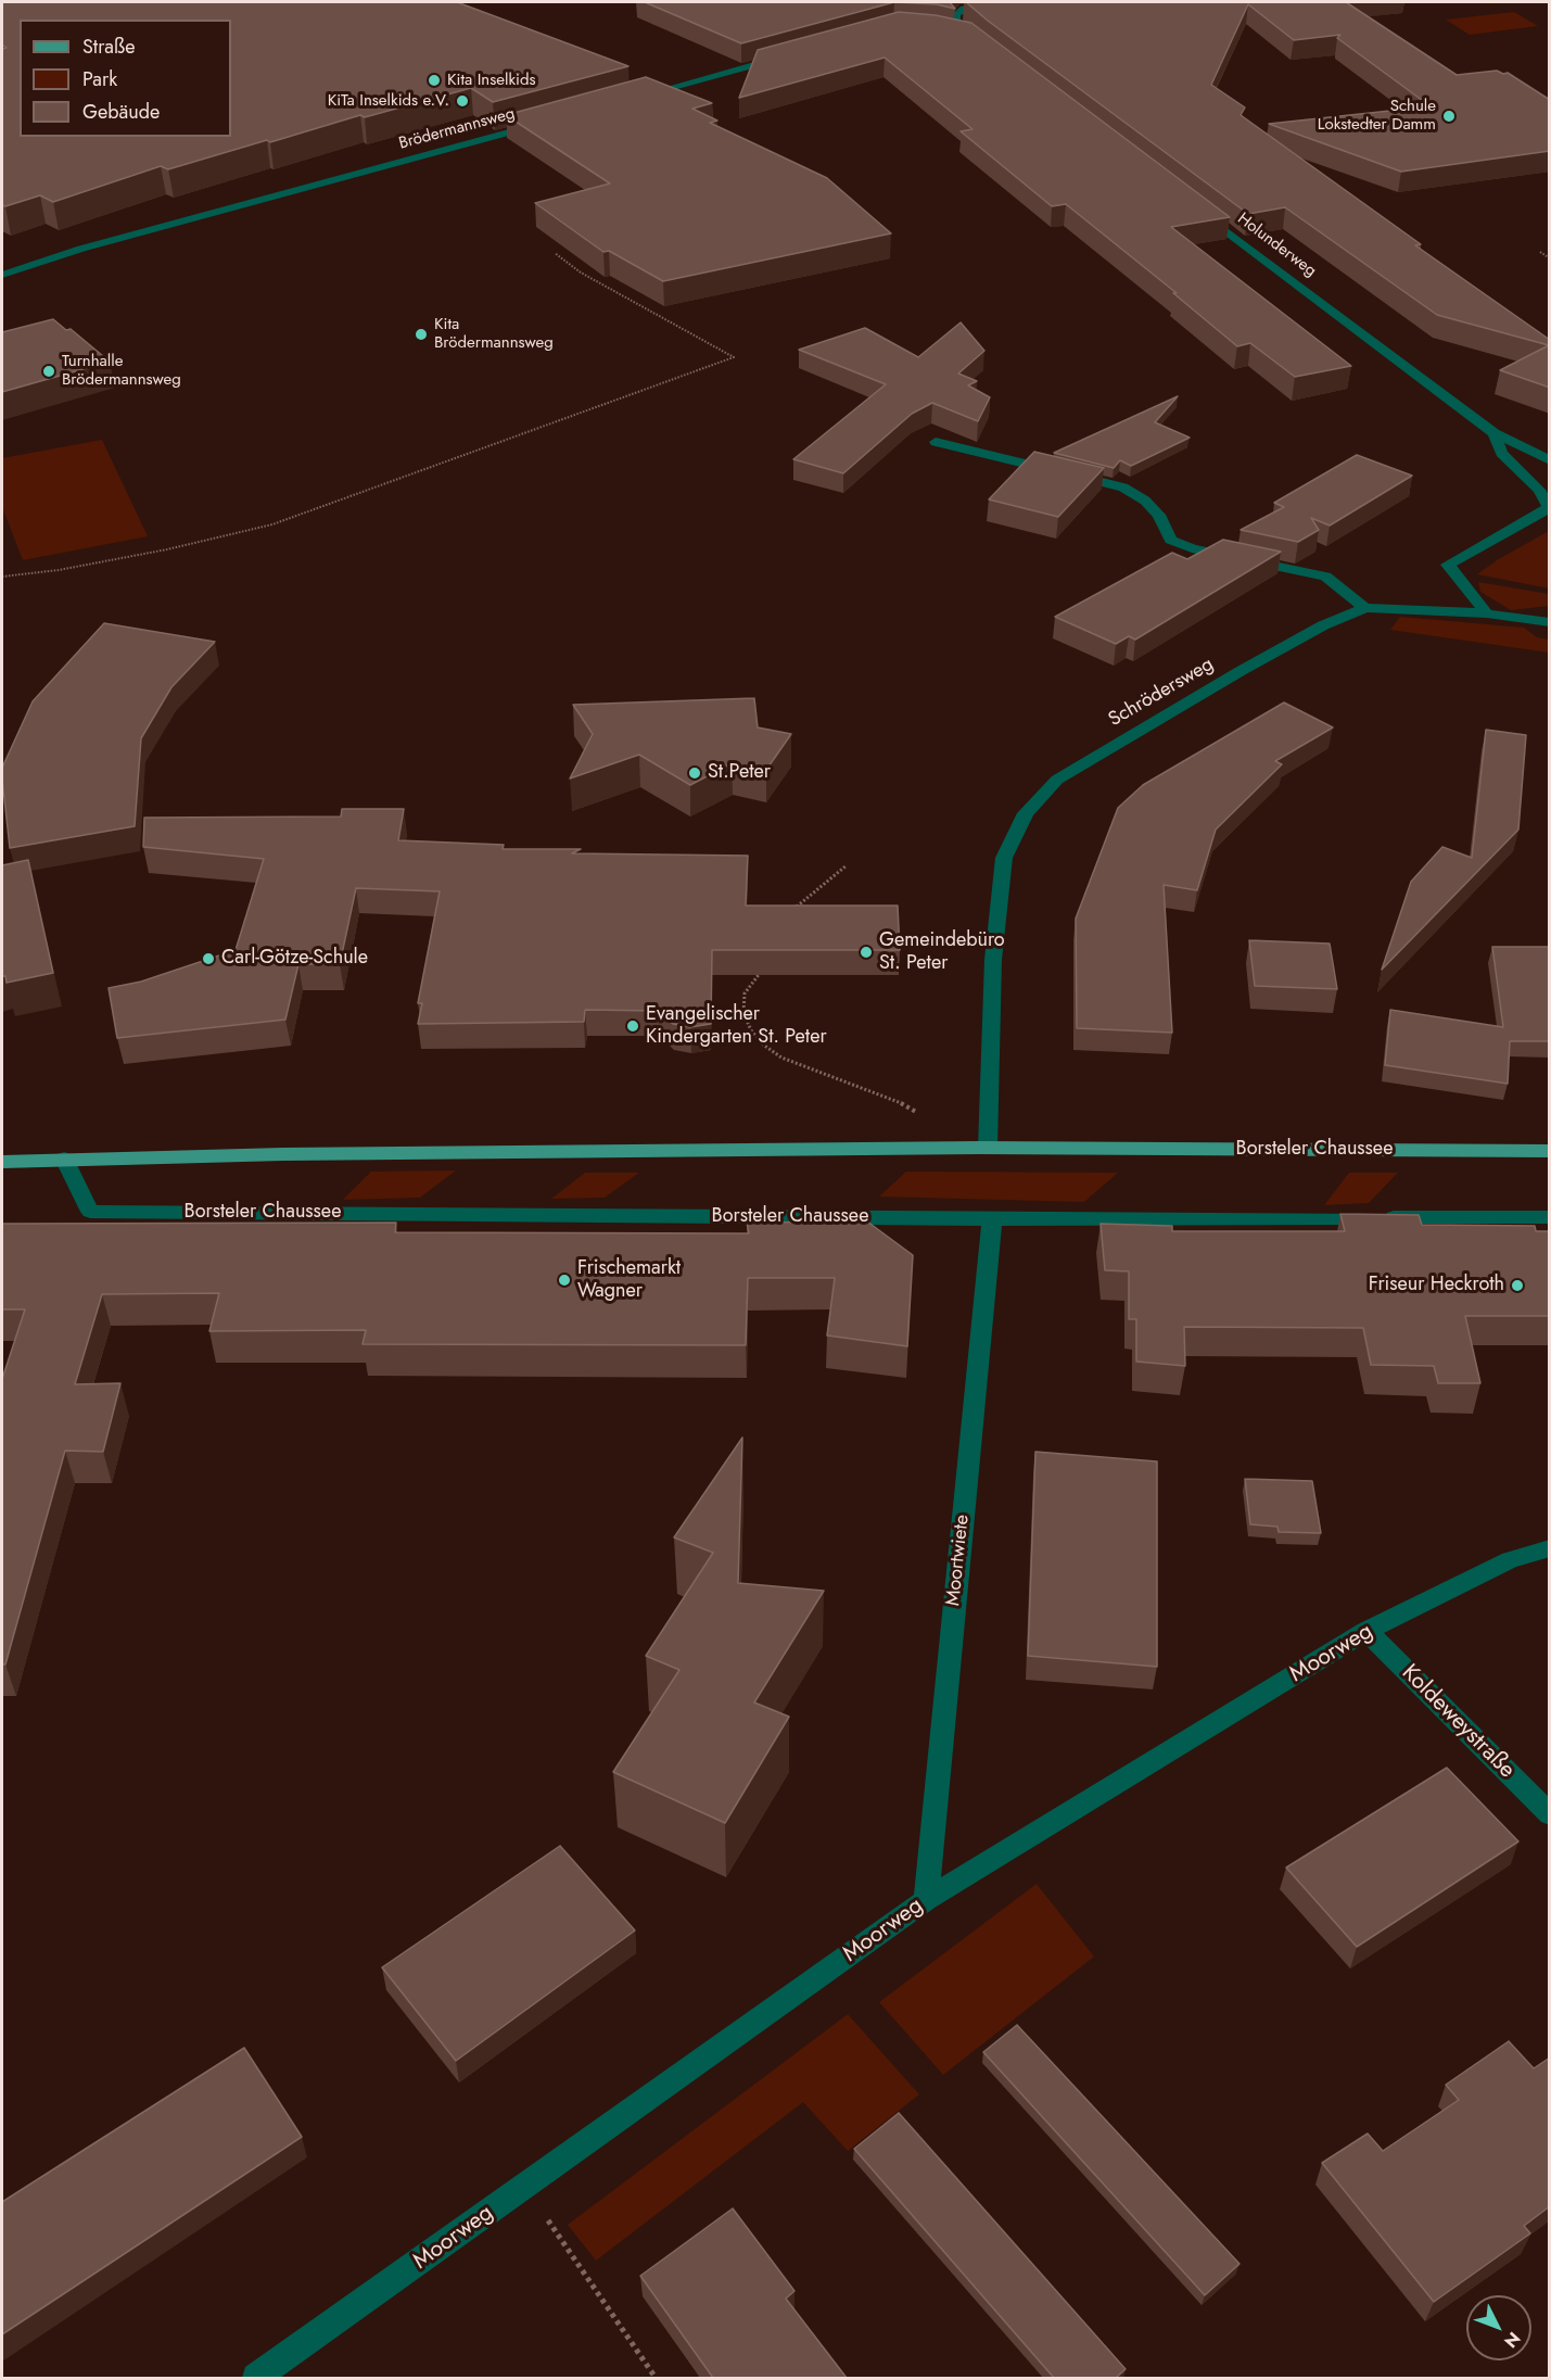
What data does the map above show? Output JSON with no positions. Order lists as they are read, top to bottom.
{
  "streets": {
    "main road": ["Borsteler Chaussee"],
    "street": [
      "Brödermannsweg",
      "Holunderweg",
      "Schrödersweg",
      "Moortwiete",
      "Moorweg",
      "Koldeweystraße"
    ]
  },
  "crossings": [
    ["Schrödersweg", "Borsteler Chaussee"],
    ["Borsteler Chaussee", "Moortwiete"],
    ["Moortwiete", "Moorweg"],
    ["Moorweg", "Koldeweystraße"]
  ],
  "places": [
    "Kita Inselkids",
    "KiTa Inselkids e.V.",
    "Schule Lokstedter Damm",
    "Kita Brödermannsweg",
    "Turnhalle Brödermannsweg",
    "St.Peter",
    "Gemeindebüro St. Peter",
    "Carl-Götze-Schule",
    "Evangelischer Kindergarten St. Peter",
    "Frischemarkt Wagner",
    "Friseur Heckroth"
  ],
  "legend": ["Straße", "Park", "Gebäude"],
  "north": "bottom right"
}
